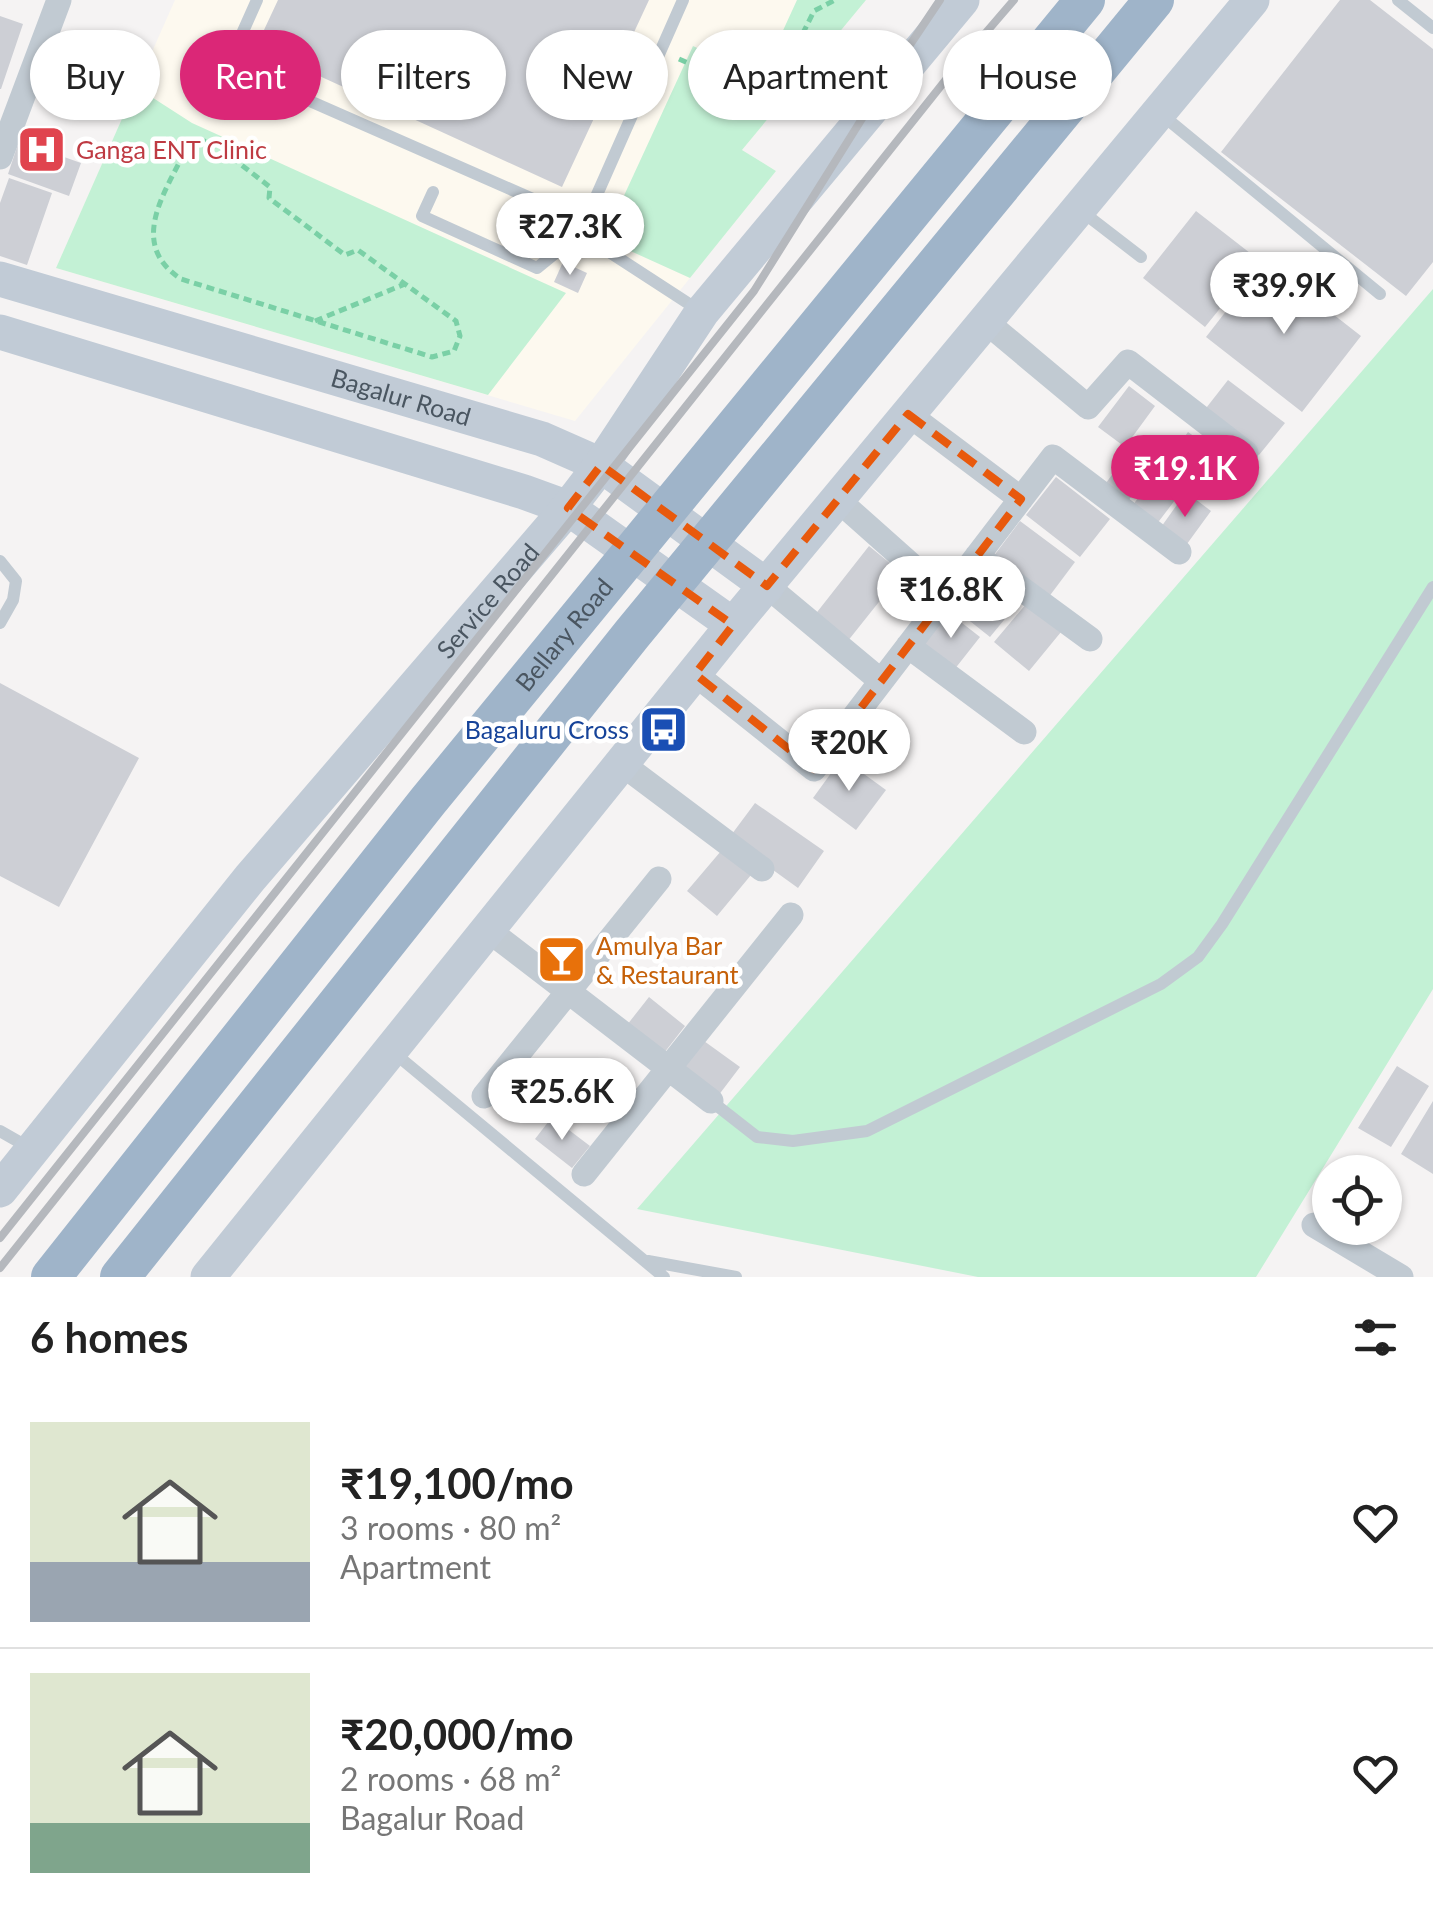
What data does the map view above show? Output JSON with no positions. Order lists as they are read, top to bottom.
{
  "streets": {
    "highway": ["Bellary Road"],
    "main road": ["Bagalur Road", "Service Road"]
  },
  "crossings": [
    ["Bagalur Road", "Service Road"]
  ],
  "places": {
    "hospital": ["Ganga ENT Clinic"],
    "bus stop": ["Bagaluru Cross"],
    "bar": ["Amulya Bar & Restaurant"]
  },
  "page": {
    "chip": [
      "Buy",
      "Rent",
      "Filters",
      "New",
      "Apartment",
      "House"
    ],
    "price": [
      "₹27.3K",
      "₹39.9K",
      "₹19.1K",
      "₹16.8K",
      "₹20K",
      "₹25.6K"
    ],
    "heading": "6 homes",
    "list": [
      {
        "name": "₹19,100/mo",
        "note": "3 rooms · 80 m² · Apartment"
      },
      {
        "name": "₹20,000/mo",
        "note": "2 rooms · 68 m² · Bagalur Road"
      }
    ]
  }
}
